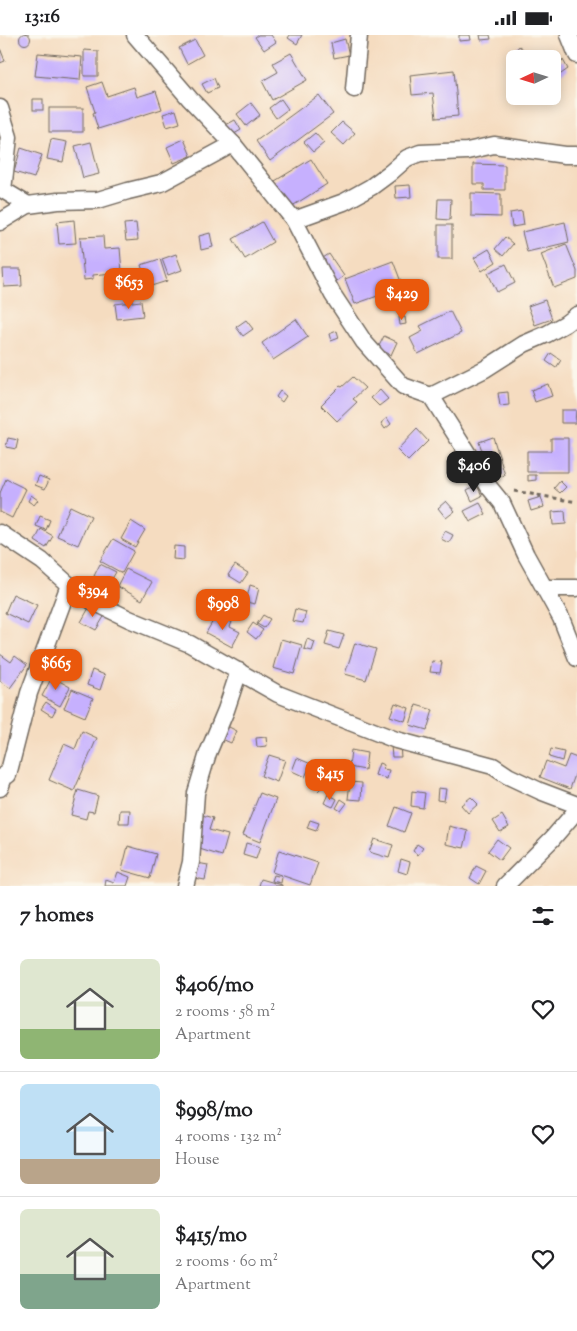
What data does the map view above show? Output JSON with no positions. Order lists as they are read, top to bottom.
{
  "north": "left",
  "page": {
    "status": "13:16",
    "price": [
      "$653",
      "$429",
      "$406",
      "$394",
      "$998",
      "$665",
      "$415"
    ],
    "heading": "7 homes",
    "list": [
      {
        "name": "$406/mo",
        "note": "2 rooms · 58 m² · Apartment"
      },
      {
        "name": "$998/mo",
        "note": "4 rooms · 132 m² · House"
      },
      {
        "name": "$415/mo",
        "note": "2 rooms · 60 m² · Apartment"
      }
    ]
  }
}
